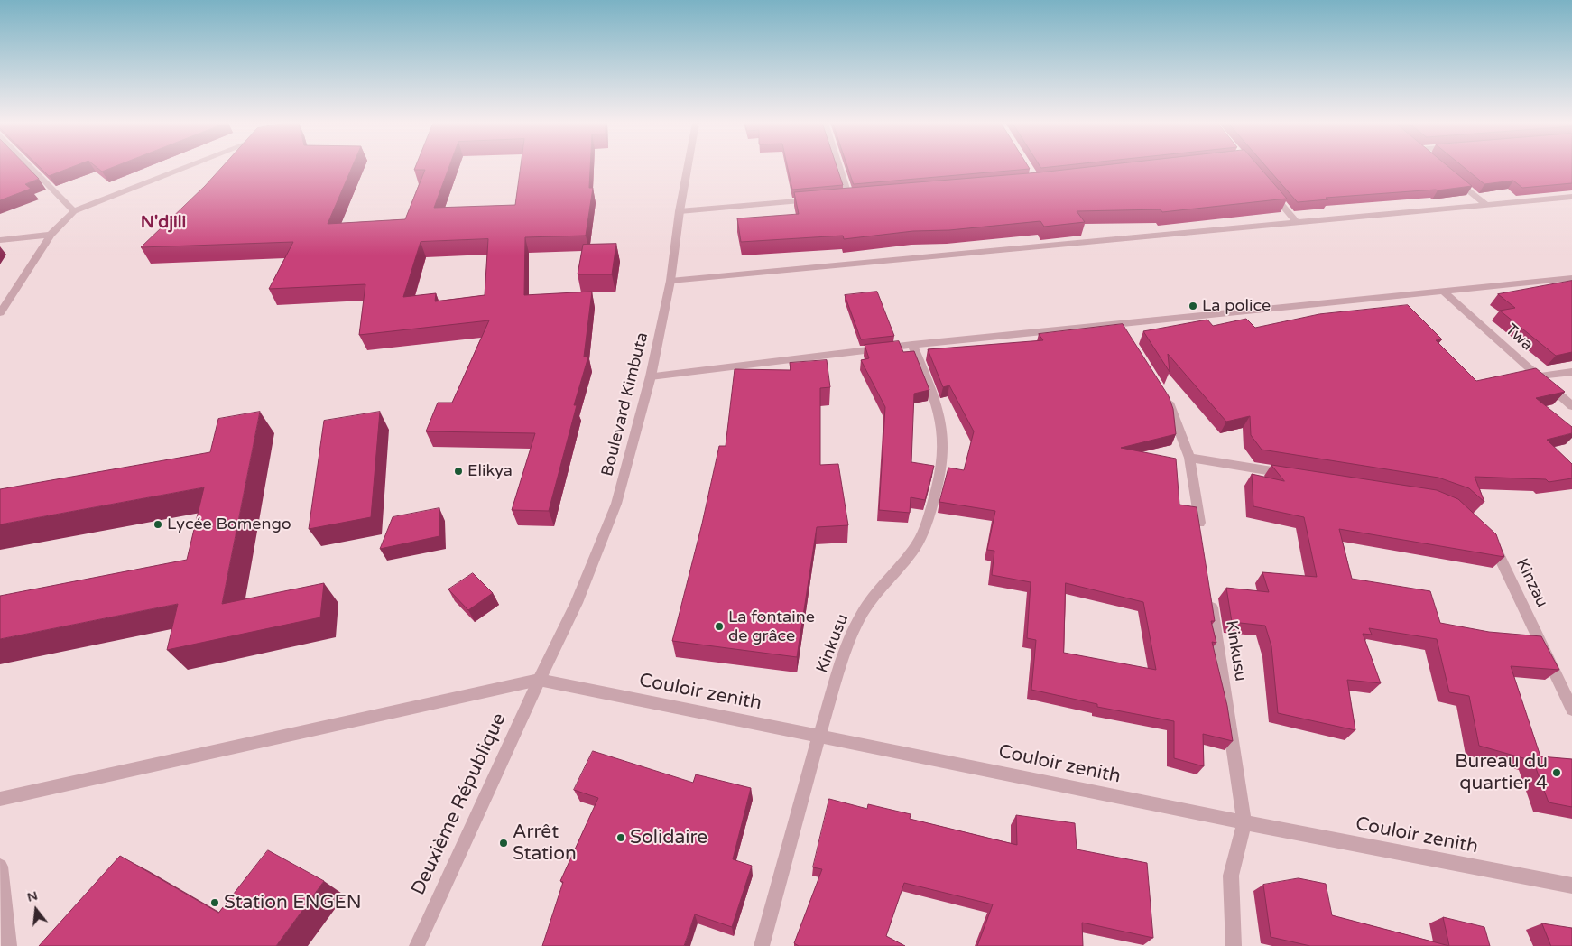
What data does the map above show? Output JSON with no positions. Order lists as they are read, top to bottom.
{
  "streets": {
    "street": [
      "Twa",
      "Boulevard Kimbuta",
      "Kinzau",
      "Kinkusu",
      "Couloir zenith",
      "Deuxième République"
    ]
  },
  "crossings": [
    ["Boulevard Kimbuta", "Couloir zenith"],
    ["Boulevard Kimbuta", "Deuxième République"],
    ["Kinkusu", "Couloir zenith"],
    ["Couloir zenith", "Deuxième République"]
  ],
  "districts": ["N'djili"],
  "places": [
    "La police",
    "Elikya",
    "Lycée Bomengo",
    "La fontaine de grâce",
    "Bureau du quartier 4",
    "Solidaire",
    "Arrêt Station",
    "Station ENGEN"
  ],
  "north": "top"
}
